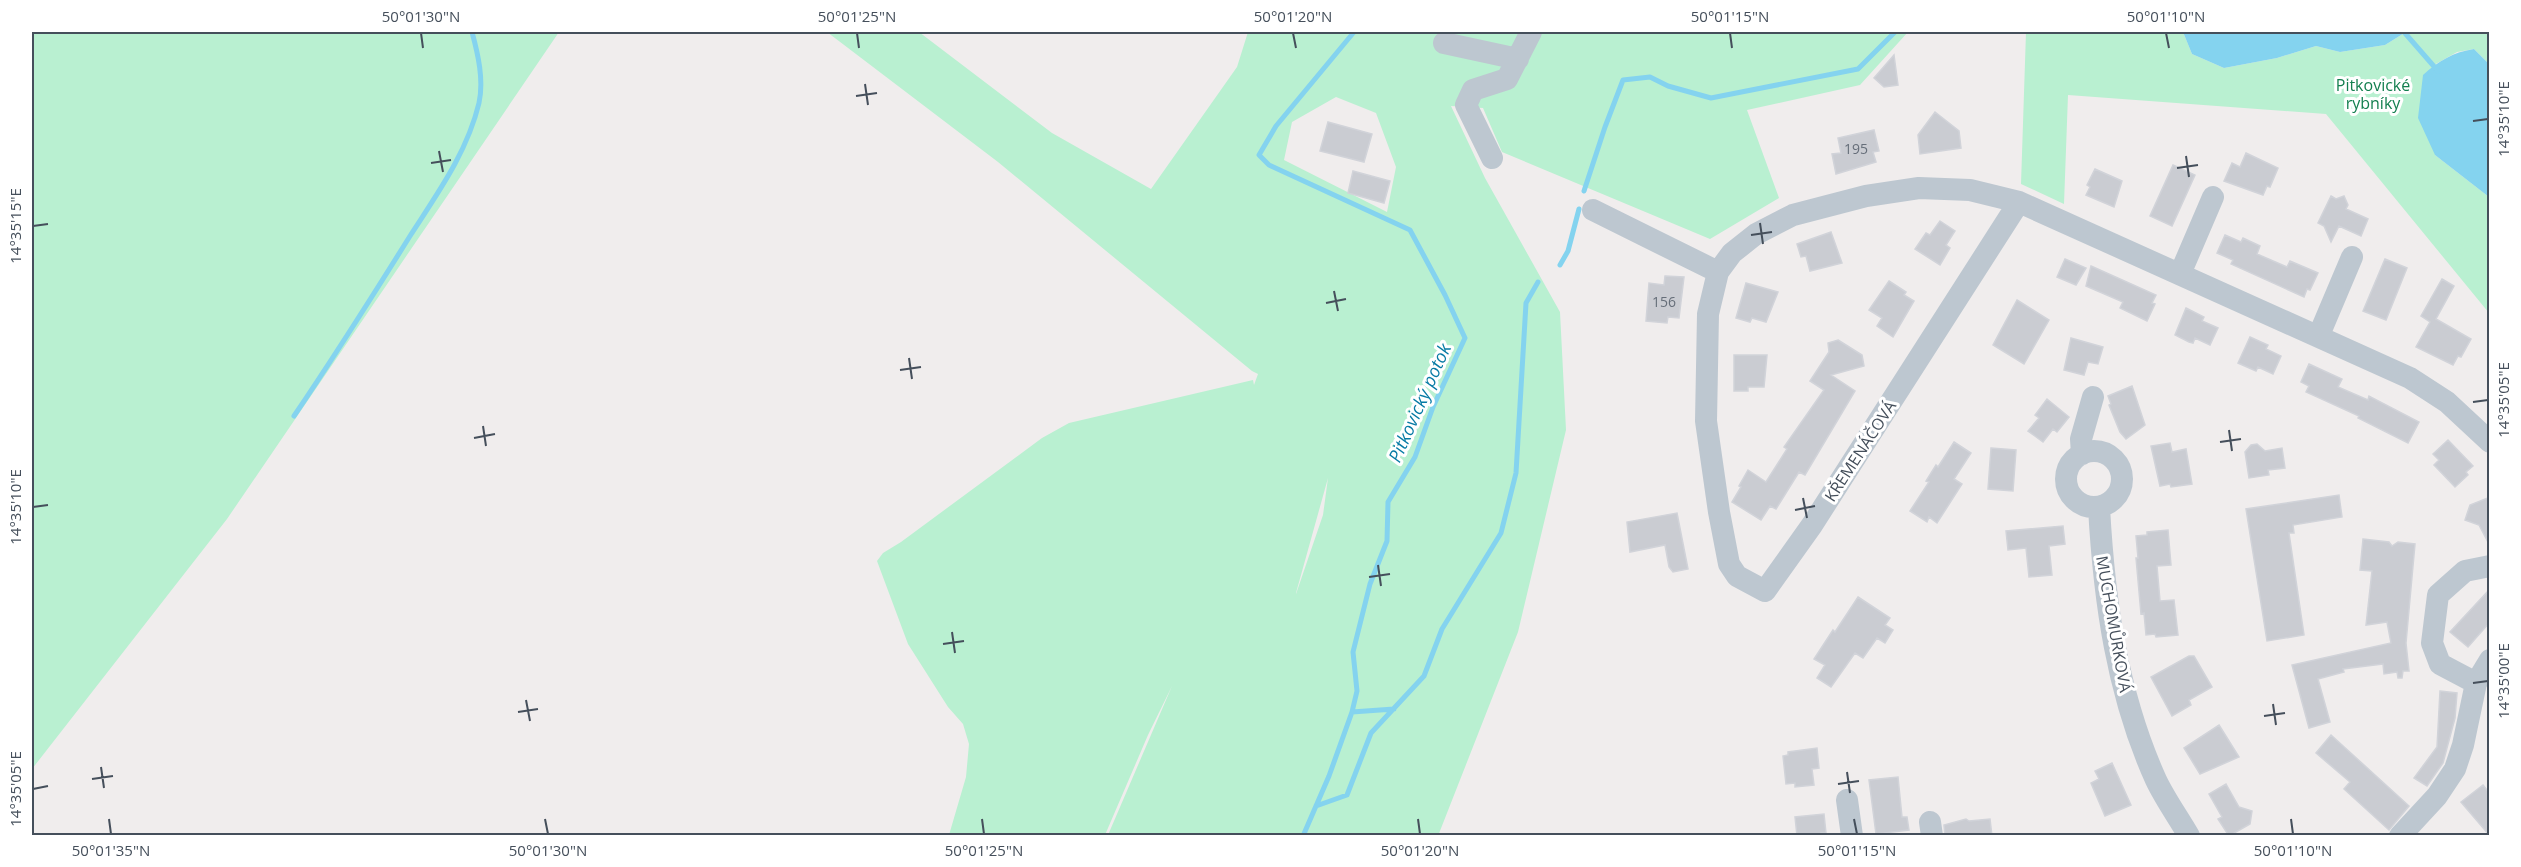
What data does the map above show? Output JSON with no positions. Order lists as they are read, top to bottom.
{
  "streets": {
    "street": ["KŘEMENÁČOVÁ", "MUCHOMŮRKOVÁ"]
  },
  "water": ["Pitkovický potok"],
  "parks": ["Pitkovické rybníky"],
  "house_numbers": ["195", "156"],
  "coordinates": [
    "50°01'30\"N",
    "50°01'25\"N",
    "50°01'20\"N",
    "50°01'15\"N",
    "50°01'10\"N",
    "14°35'10\"E",
    "14°35'15\"E",
    "14°35'05\"E",
    "14°35'00\"E",
    "50°01'35\"N"
  ]
}
